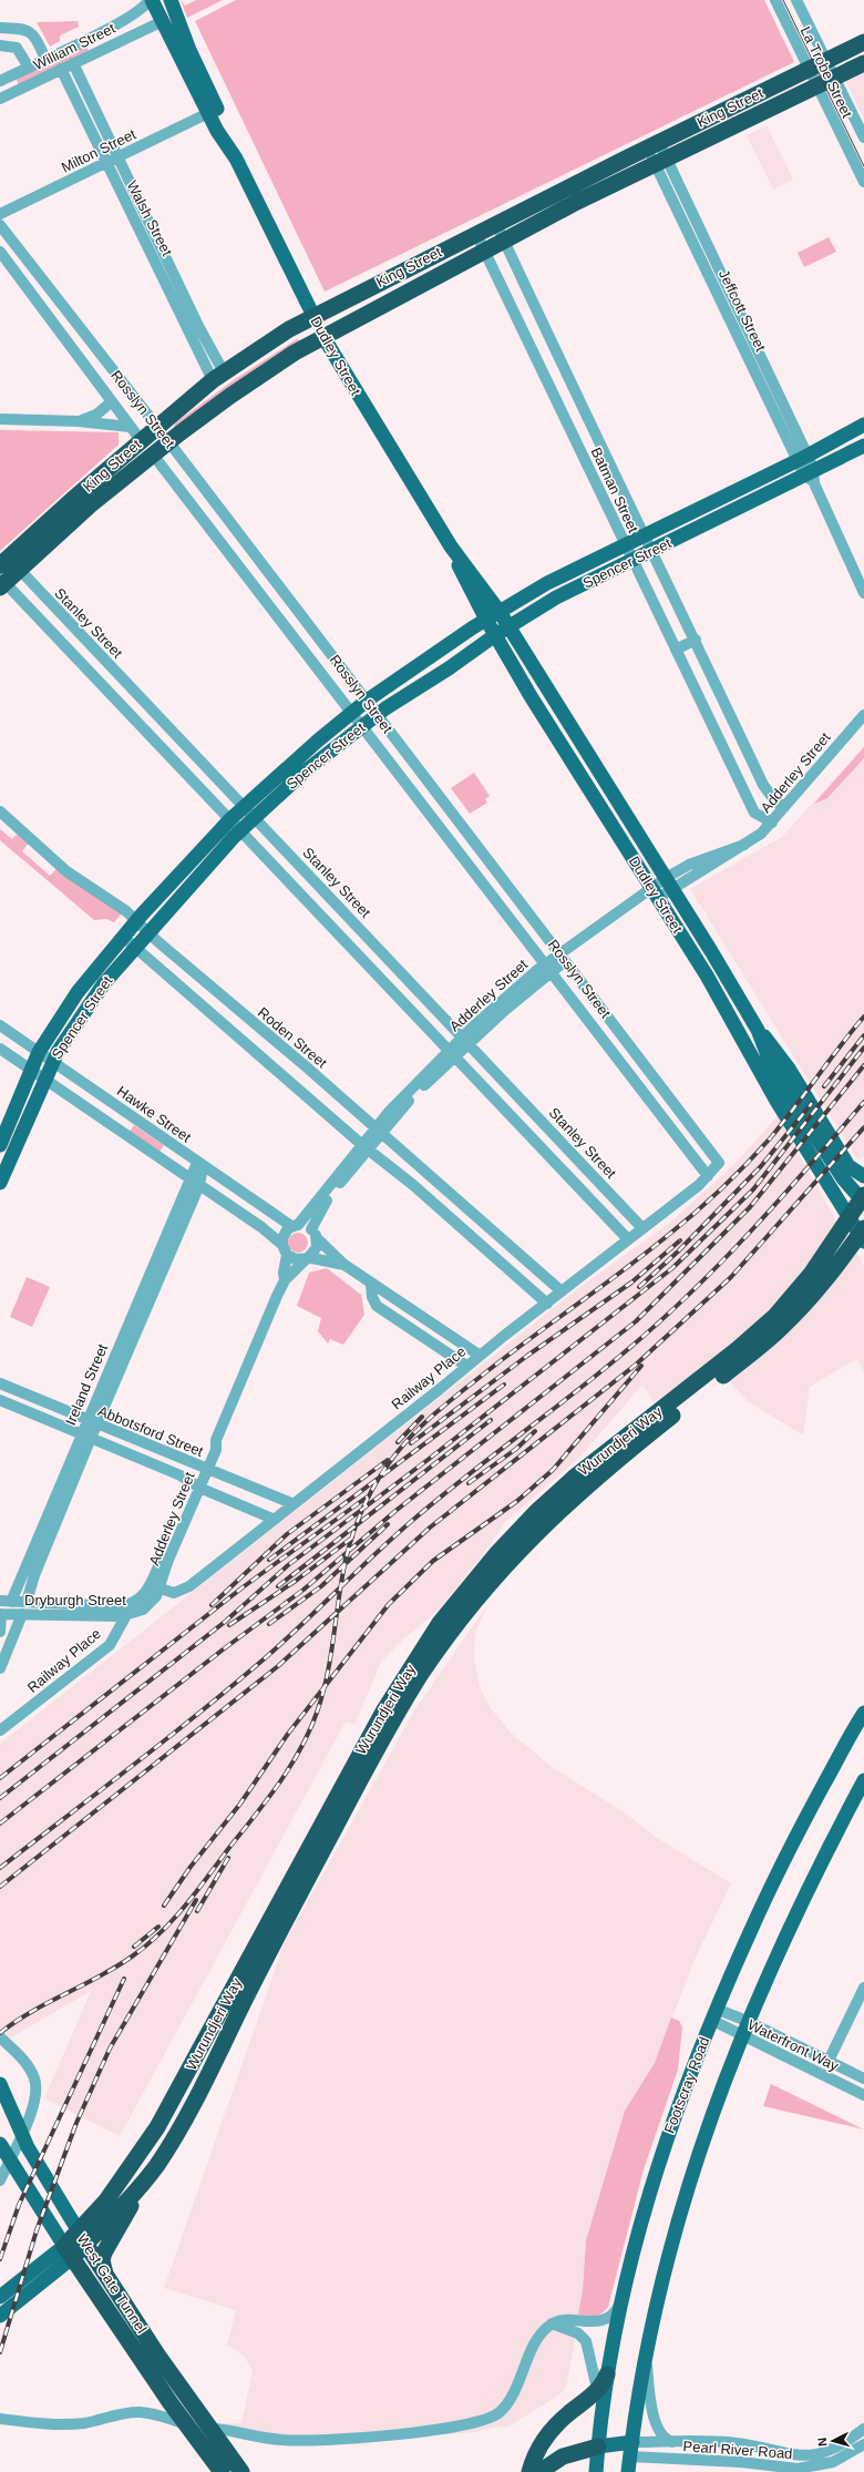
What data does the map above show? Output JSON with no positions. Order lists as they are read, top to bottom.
{
  "streets": {
    "highway": [
      "King Street",
      "Dudley Street",
      "Rosslyn Street",
      "Wurundjeri Way",
      "West Gate Tunnel"
    ],
    "main road": ["Spencer Street", "Footscray Road"],
    "street": [
      "William Street",
      "La Trobe Street",
      "Milton Street",
      "Walsh Street",
      "Jeffcott Street",
      "Batman Street",
      "Stanley Street",
      "Adderley Street",
      "Roden Street",
      "Hawke Street",
      "Railway Place",
      "Ireland Street",
      "Abbotsford Street",
      "Dryburgh Street",
      "Waterfront Way",
      "Pearl River Road"
    ]
  },
  "crossings": [
    ["William Street", "Walsh Street"],
    ["William Street", "Dudley Street"],
    ["La Trobe Street", "King Street"],
    ["King Street", "Walsh Street"],
    ["King Street", "Jeffcott Street"],
    ["King Street", "Dudley Street"],
    ["King Street", "Rosslyn Street"],
    ["King Street", "Batman Street"],
    ["King Street", "Stanley Street"],
    ["Milton Street", "Walsh Street"],
    ["Milton Street", "Dudley Street"],
    ["Jeffcott Street", "Spencer Street"],
    ["Dudley Street", "Spencer Street"],
    ["Dudley Street", "Adderley Street"],
    ["Rosslyn Street", "Spencer Street"],
    ["Rosslyn Street", "Adderley Street"],
    ["Rosslyn Street", "Railway Place"],
    ["Batman Street", "Spencer Street"],
    ["Batman Street", "Adderley Street"],
    ["Spencer Street", "Stanley Street"],
    ["Spencer Street", "Roden Street"],
    ["Spencer Street", "Hawke Street"],
    ["Stanley Street", "Adderley Street"],
    ["Stanley Street", "Railway Place"],
    ["Adderley Street", "Roden Street"],
    ["Adderley Street", "Hawke Street"],
    ["Adderley Street", "Railway Place"],
    ["Adderley Street", "Abbotsford Street"],
    ["Adderley Street", "Dryburgh Street"],
    ["Roden Street", "Railway Place"],
    ["Hawke Street", "Ireland Street"],
    ["Railway Place", "Abbotsford Street"],
    ["Railway Place", "Dryburgh Street"],
    ["Ireland Street", "Abbotsford Street"],
    ["Ireland Street", "Dryburgh Street"],
    ["Wurundjeri Way", "West Gate Tunnel"],
    ["Waterfront Way", "Footscray Road"]
  ],
  "north": "left"
}
